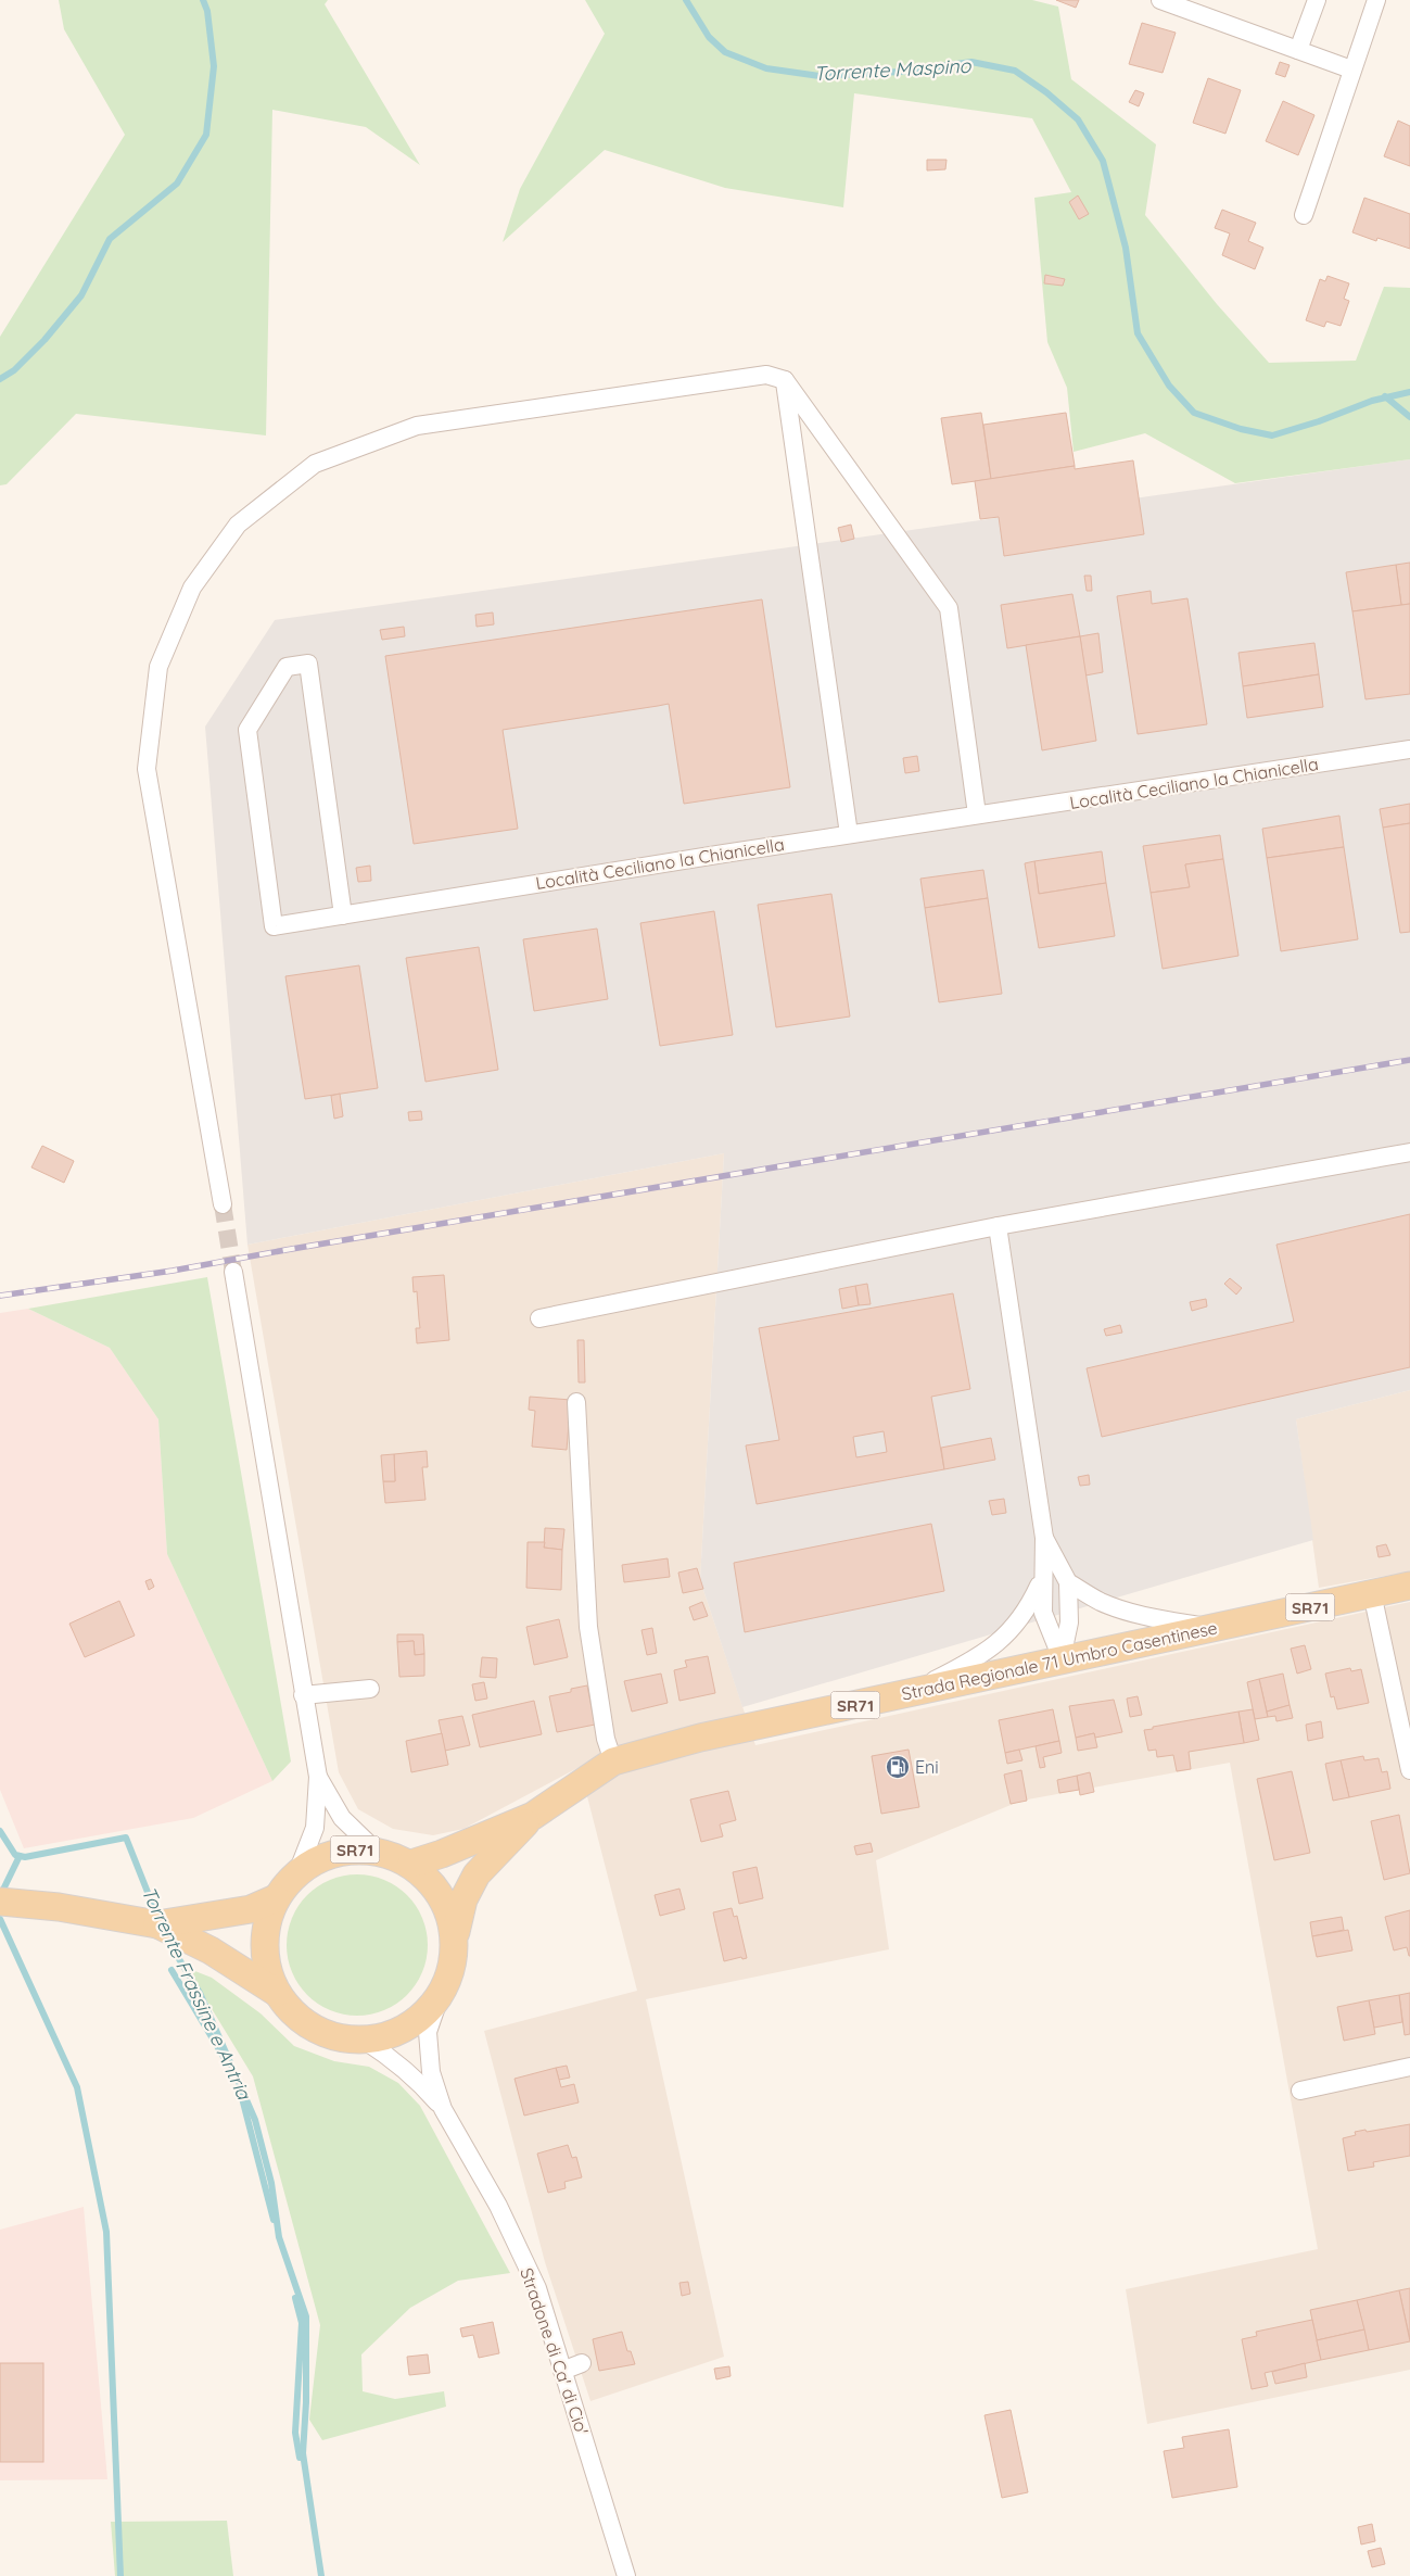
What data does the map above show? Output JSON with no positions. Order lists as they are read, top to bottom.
{
  "streets": {
    "main road": ["SR71", "Strada Regionale 71 Umbro Casentinese"],
    "street": ["Località Ceciliano la Chianicella", "Stradone di Ca' di Cio'"]
  },
  "crossings": [
    ["SR71", "Strada Regionale 71 Umbro Casentinese"]
  ],
  "water": ["Torrente Maspino", "Torrente Frassine e Antria"],
  "places": {
    "fuel station": ["Eni"]
  }
}
